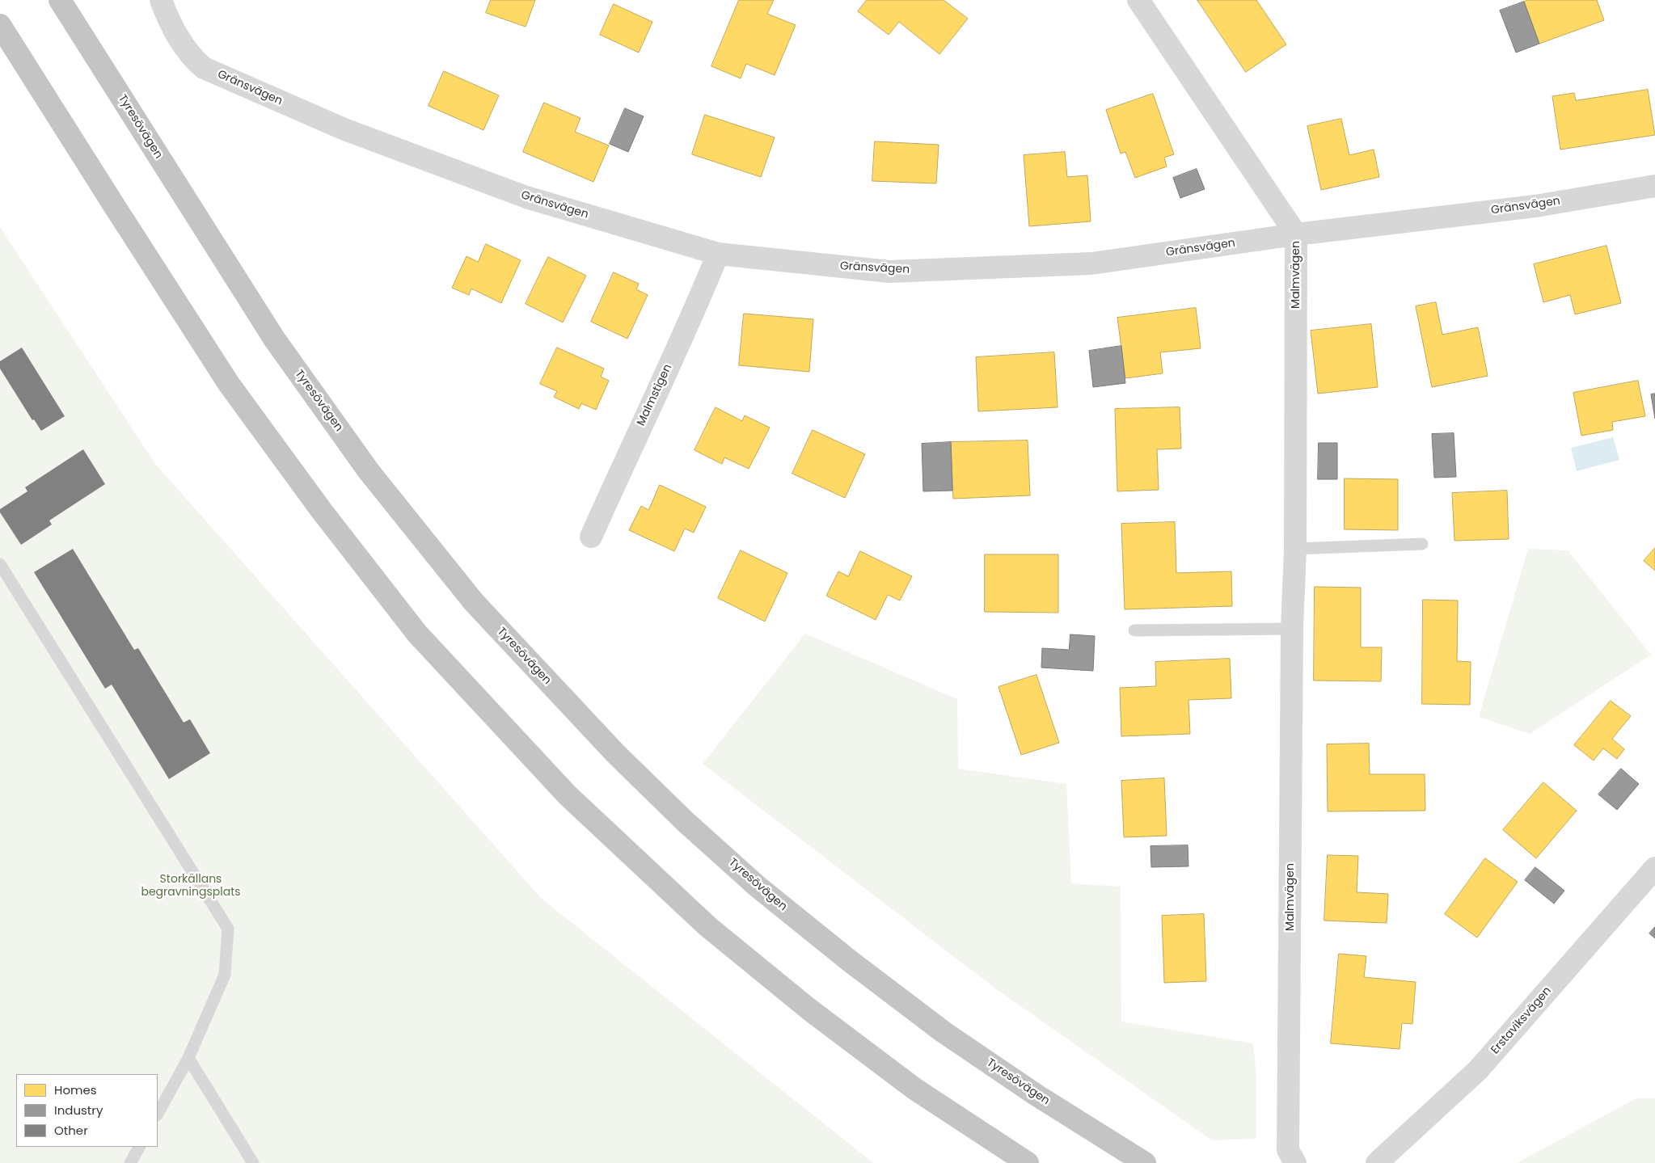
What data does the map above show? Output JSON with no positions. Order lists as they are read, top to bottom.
{
  "streets": {
    "highway": ["Tyresövägen"],
    "street": [
      "Gränsvägen",
      "Malmvägen",
      "Malmstigen",
      "Erstaviksvägen"
    ]
  },
  "crossings": [
    ["Gränsvägen", "Malmvägen"],
    ["Gränsvägen", "Malmstigen"]
  ],
  "parks": ["Storkällans begravningsplats"],
  "legend": ["Homes", "Industry", "Other"]
}
